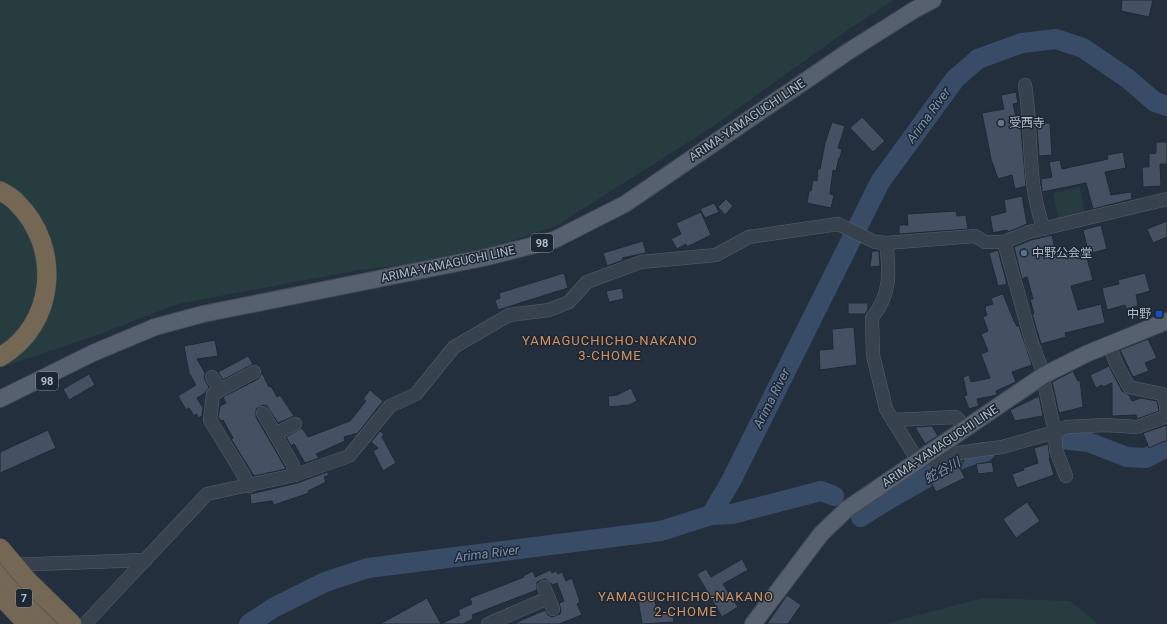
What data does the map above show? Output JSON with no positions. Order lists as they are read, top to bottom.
{
  "streets": {
    "highway": ["7"],
    "main road": ["ARIMA-YAMAGUCHI LINE", "98"]
  },
  "districts": ["YAMAGUCHICHO-NAKANO 3-CHOME", "YAMAGUCHICHO-NAKANO 2-CHOME"],
  "water": ["Arima River", "蛇谷川"],
  "places": {
    "other": ["受西寺", "中野公会堂"],
    "transit": ["中野"]
  }
}
